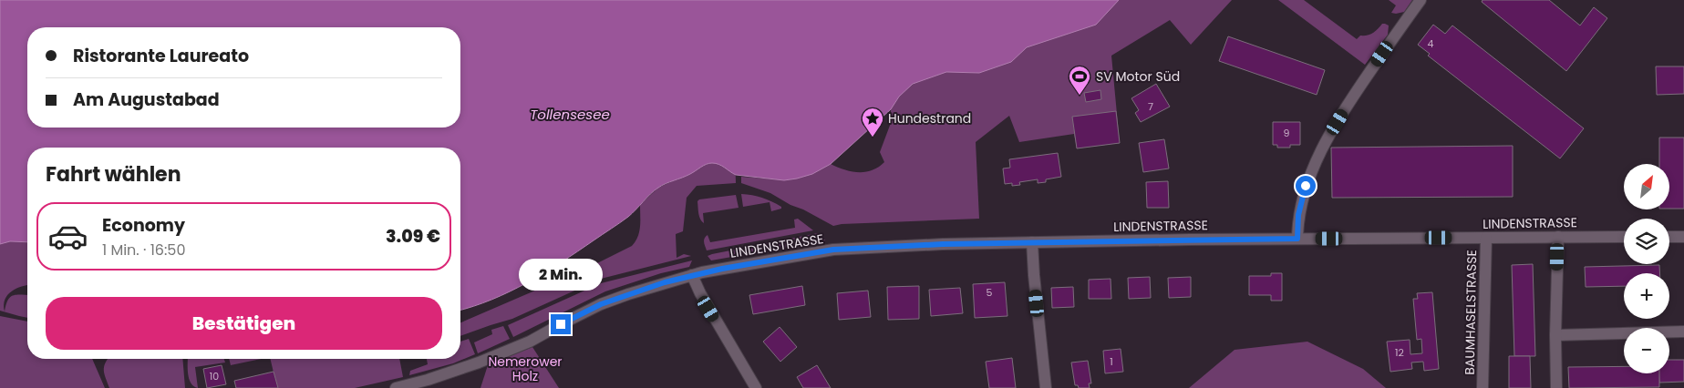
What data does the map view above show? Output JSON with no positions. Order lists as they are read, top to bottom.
{
  "streets": {
    "street": ["LINDENSTRASSE", "BAUMHASELSTRASSE"]
  },
  "crossings": [
    ["LINDENSTRASSE", "BAUMHASELSTRASSE"]
  ],
  "water": ["Tollensesee"],
  "parks": ["Nemerower Holz"],
  "places": {
    "sports": ["SV Motor Süd"],
    "place": ["Hundestrand"]
  },
  "house_numbers": [
    "4",
    "7",
    "9",
    "5",
    "12",
    "1",
    "10"
  ],
  "north": "top right",
  "page": {
    "banner": ["Ristorante Laureato", "Am Augustabad"],
    "heading": "Fahrt wählen",
    "map_buttons": ["+", "−"],
    "list": [
      {
        "name": "Economy",
        "note": "1 Min. · 16:50",
        "value": "3.09 €"
      }
    ],
    "bubble": "2 Min.",
    "buttons": "Bestätigen"
  }
}
